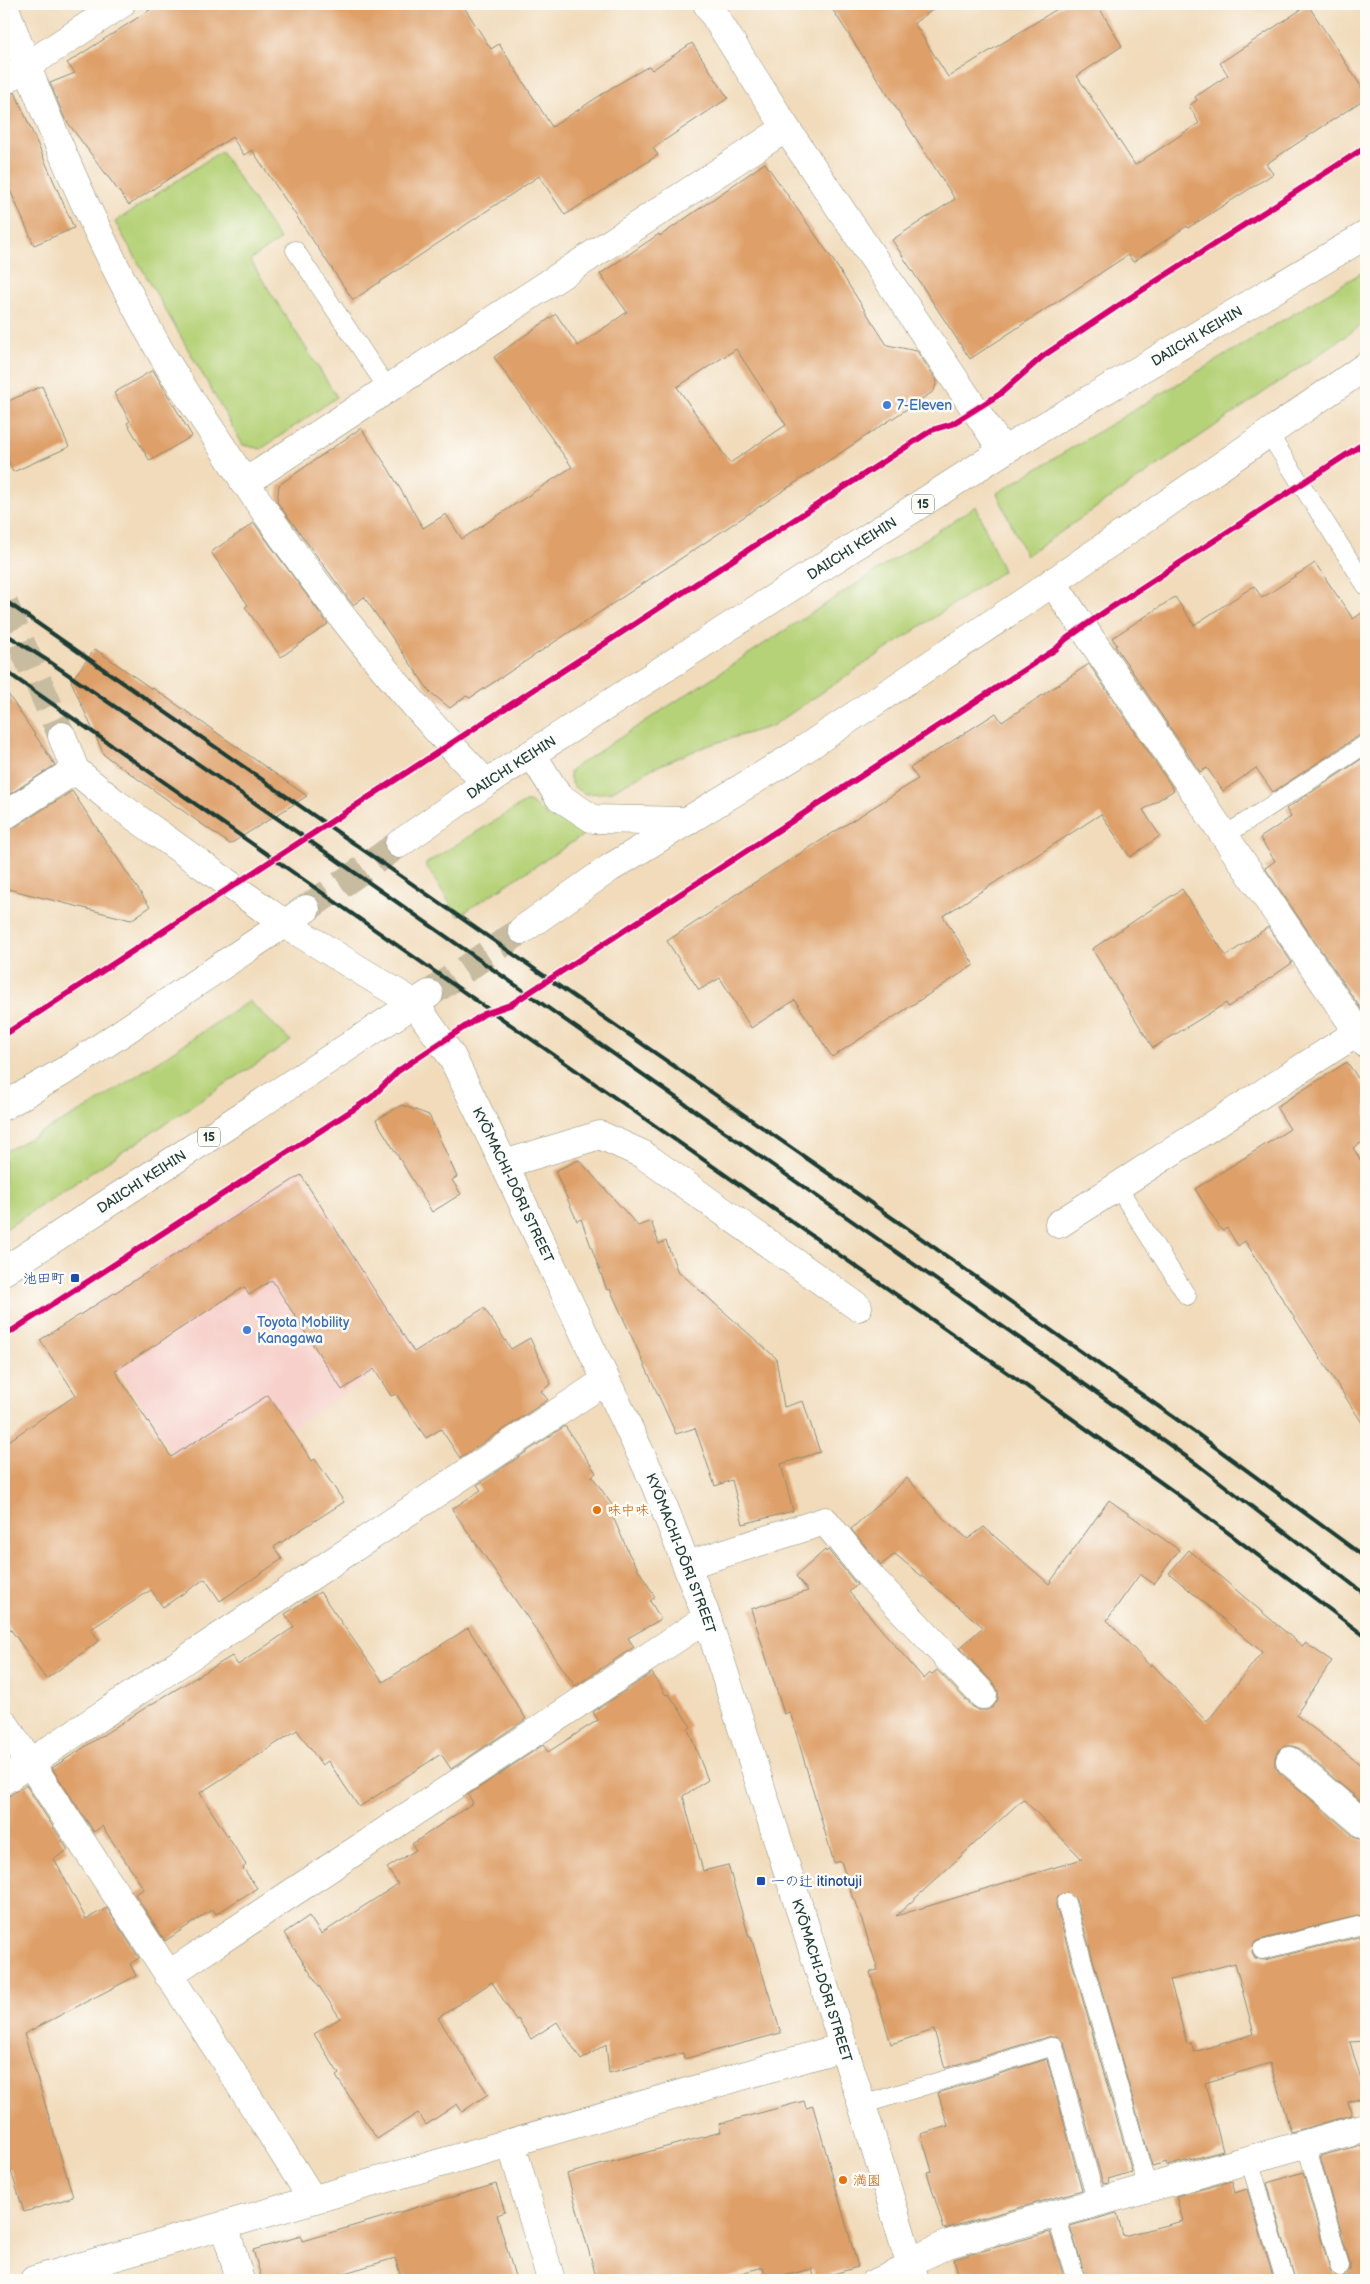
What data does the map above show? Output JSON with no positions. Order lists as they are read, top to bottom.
{
  "streets": {
    "main road": ["DAIICHI KEIHIN", "15", "KYŌMACHI-DŌRI STREET"]
  },
  "crossings": [
    ["DAIICHI KEIHIN", "KYŌMACHI-DŌRI STREET"]
  ],
  "places": {
    "other": [
      "7-Eleven",
      "Toyota Mobility Kanagawa",
      "味中味",
      "満園"
    ],
    "transit": ["池田町", "一の辻 itinotuji"]
  }
}
